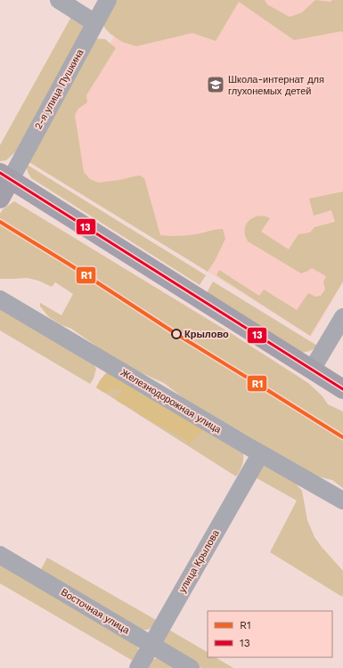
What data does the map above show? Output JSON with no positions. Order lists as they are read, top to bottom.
{
  "streets": {
    "street": [
      "2-я улица Пушкина",
      "Железнодорожная улица",
      "улица Крылова",
      "Восточная улица"
    ]
  },
  "crossings": [
    ["Железнодорожная улица", "улица Крылова"],
    ["улица Крылова", "Восточная улица"]
  ],
  "places": {
    "school or university": ["Школа-интернат для глухонемых детей"],
    "other": ["Крылово"]
  },
  "lines": ["transit line 13", "transit line R1"],
  "legend": ["R1", "13"]
}
